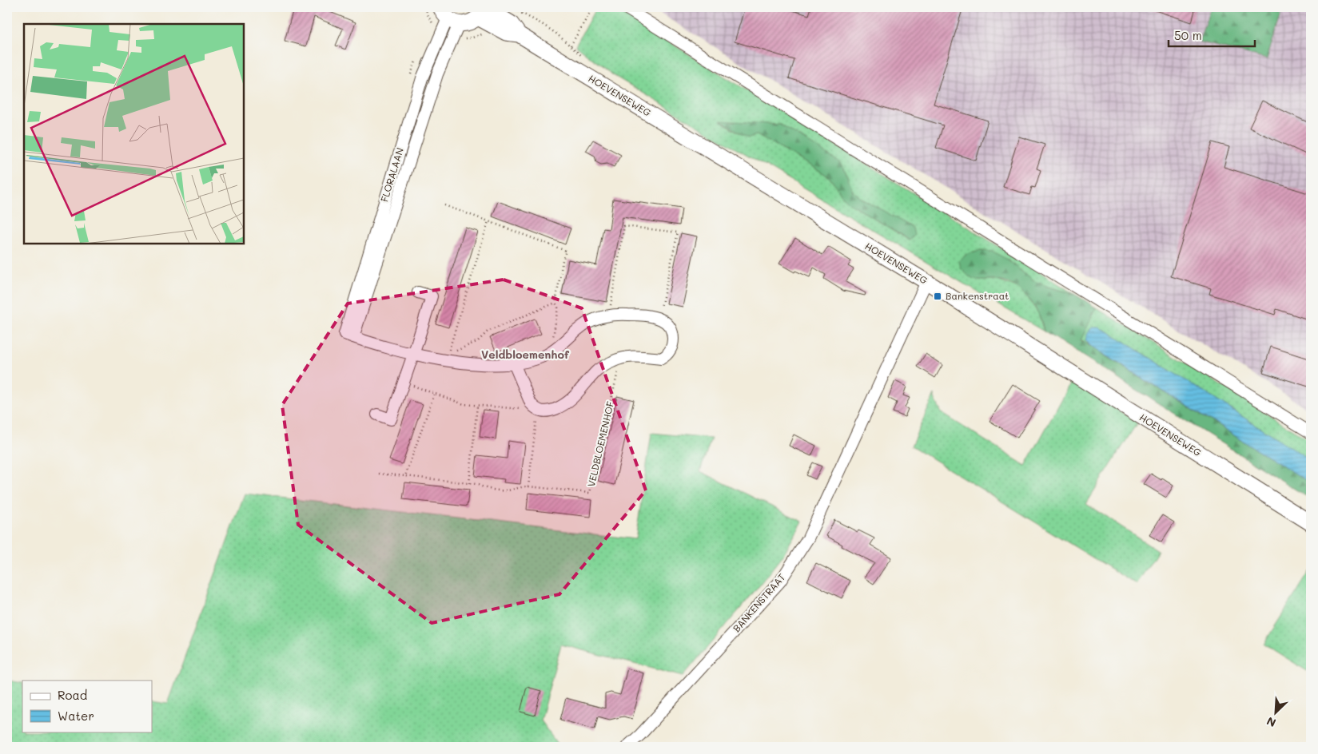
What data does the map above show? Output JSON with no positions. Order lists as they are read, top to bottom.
{
  "streets": {
    "main road": ["HOEVENSEWEG"],
    "street": ["FLORALAAN", "BANKENSTRAAT"],
    "path": ["VELDBLOEMENHOF"]
  },
  "crossings": [
    ["HOEVENSEWEG", "BANKENSTRAAT"]
  ],
  "districts": ["Veldbloemenhof"],
  "places": {
    "transit": ["Bankenstraat"]
  },
  "legend": ["Road", "Water"],
  "scale_bar": "50 m",
  "north": "bottom left"
}
